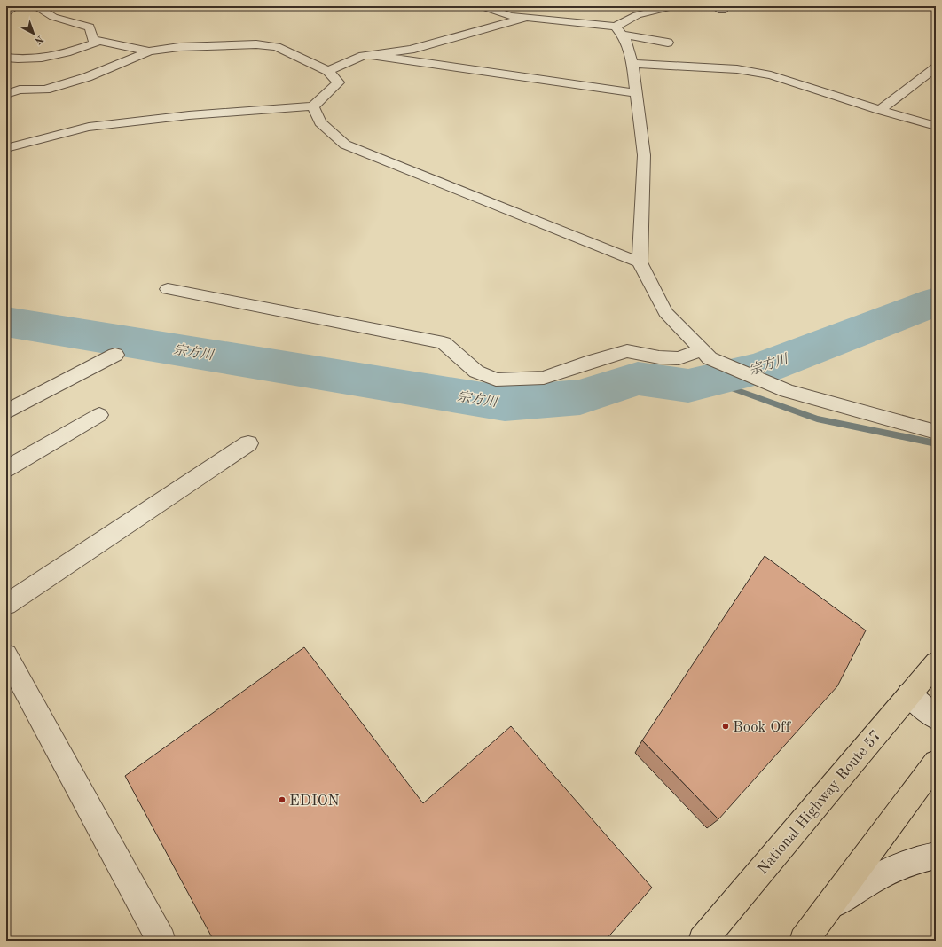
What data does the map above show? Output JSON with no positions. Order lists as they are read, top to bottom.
{
  "streets": {
    "highway": ["National Highway Route 57"]
  },
  "water": ["宗方川"],
  "places": ["Book Off", "EDION"],
  "north": "bottom right"
}
